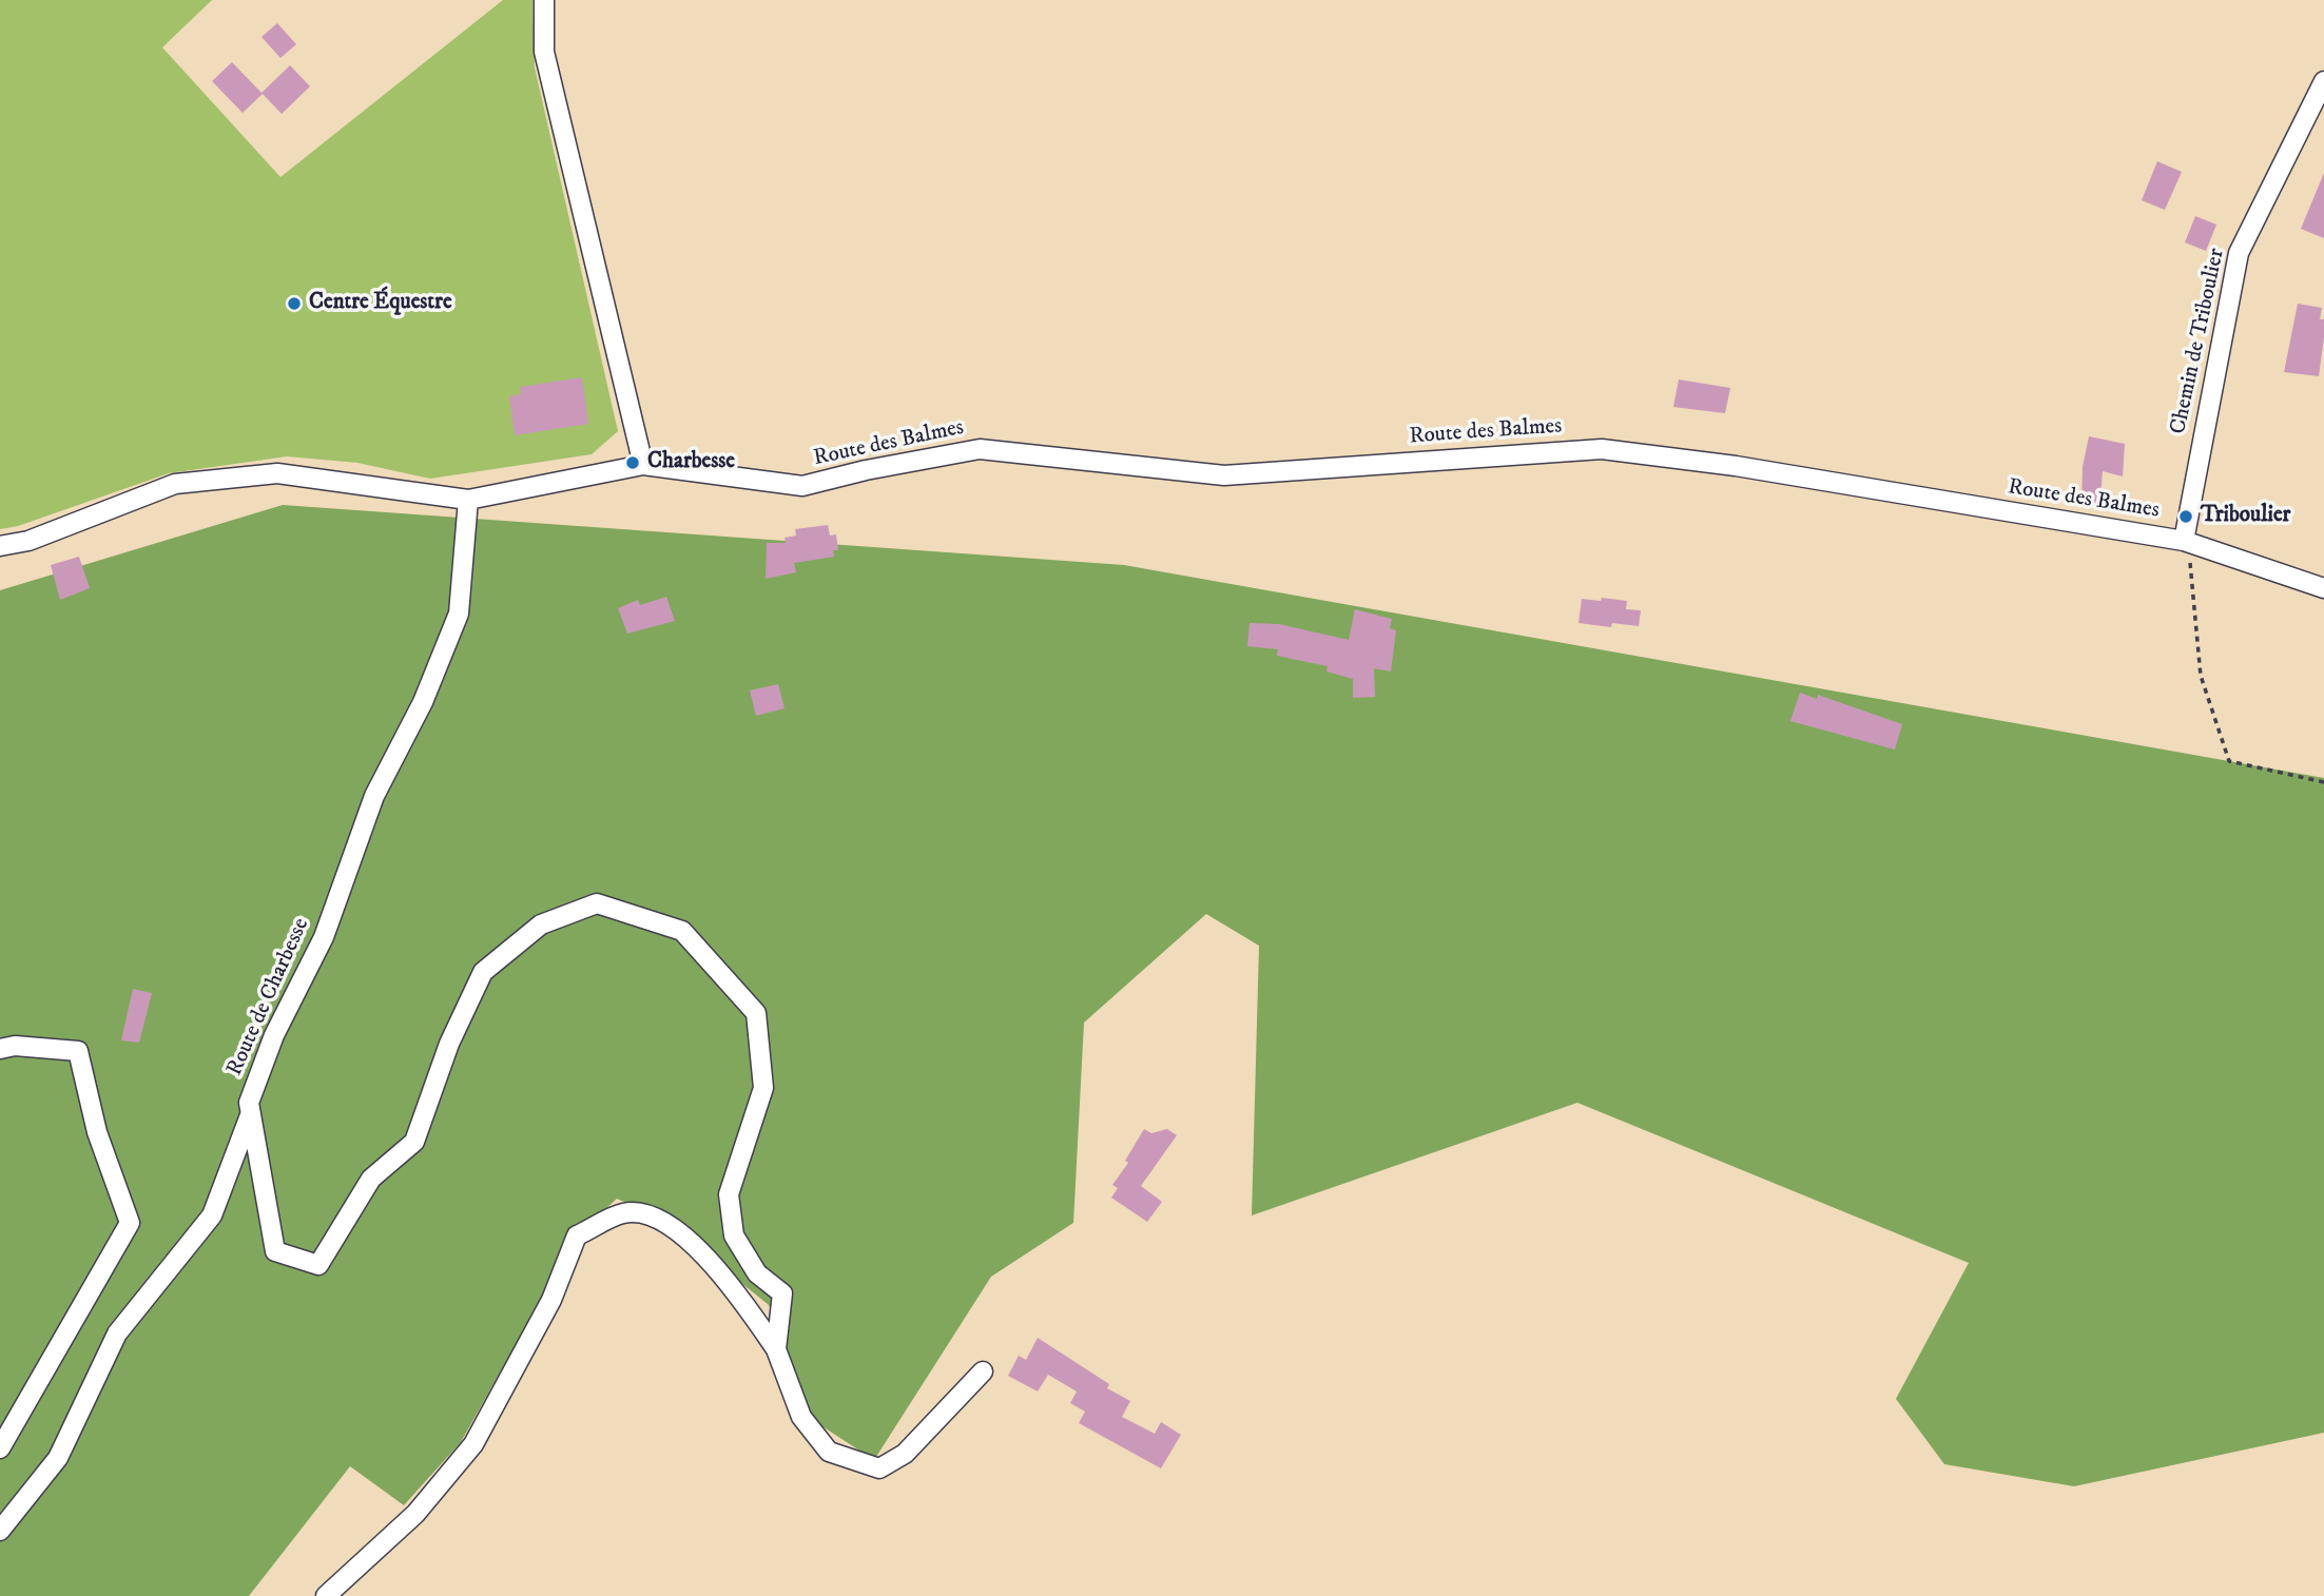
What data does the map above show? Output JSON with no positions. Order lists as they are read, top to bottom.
{
  "streets": {
    "street": ["Chemin de Triboulier", "Route des Balmes", "Route de Charbesse"]
  },
  "crossings": [
    ["Chemin de Triboulier", "Route des Balmes"],
    ["Route des Balmes", "Route de Charbesse"]
  ],
  "places": ["Centre Équestre", "Charbesse", "Triboulier"]
}
